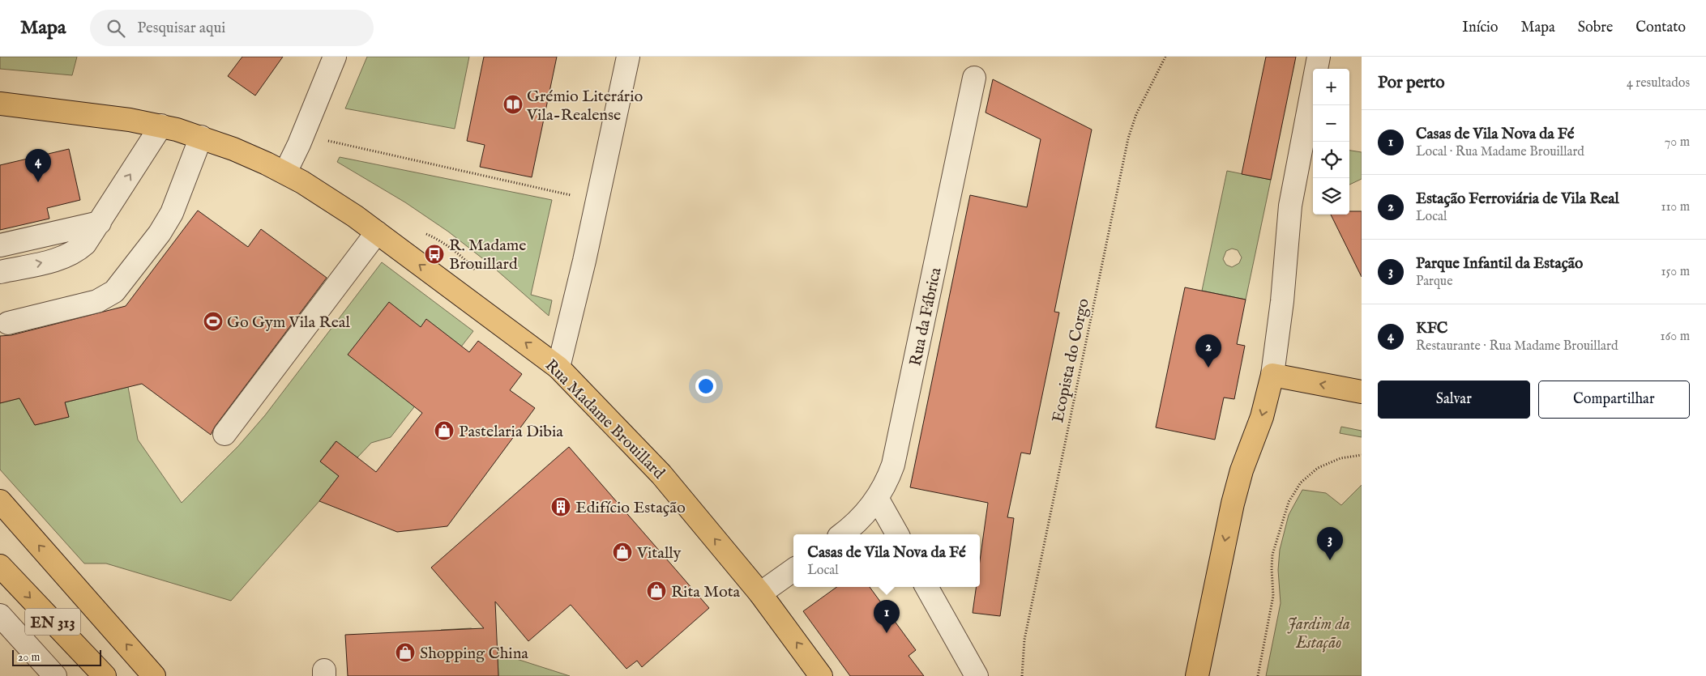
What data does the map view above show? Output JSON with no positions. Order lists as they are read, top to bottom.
{
  "streets": {
    "main road": ["Rua Madame Brouillard", "EN 313"],
    "street": ["Rua da Fábrica"],
    "path": ["Ecopista do Corgo"]
  },
  "one_way": ["Rua Madame Brouillard"],
  "parks": ["Jardim da Estação"],
  "places": {
    "library": ["Grémio Literário Vila-Realense"],
    "bus stop": ["R. Madame Brouillard"],
    "sports": ["Go Gym Vila Real"],
    "shop": [
      "Pastelaria Dibia",
      "Vitally",
      "Rita Mota",
      "Shopping China"
    ],
    "building": ["Edifício Estação"]
  },
  "scale_bar": "20 m",
  "page": {
    "header": "Mapa",
    "search": "Pesquisar aqui",
    "nav": [
      "Início",
      "Mapa",
      "Sobre",
      "Contato"
    ],
    "heading": ["Por perto", "4 resultados"],
    "map_buttons": ["+", "−"],
    "list": [
      {
        "mark": "1",
        "name": "Casas de Vila Nova da Fé",
        "note": "Local · Rua Madame Brouillard",
        "value": "70 m"
      },
      {
        "mark": "2",
        "name": "Estação Ferroviária de Vila Real",
        "note": "Local",
        "value": "110 m"
      },
      {
        "mark": "3",
        "name": "Parque Infantil da Estação",
        "note": "Parque",
        "value": "150 m"
      },
      {
        "mark": "4",
        "name": "KFC",
        "note": "Restaurante · Rua Madame Brouillard",
        "value": "160 m"
      }
    ],
    "pins": [
      "4",
      "2",
      "3",
      "1"
    ],
    "buttons": ["Salvar", "Compartilhar"],
    "popup": ["Casas de Vila Nova da Fé", "Local"],
    "scale": "20 m"
  }
}
